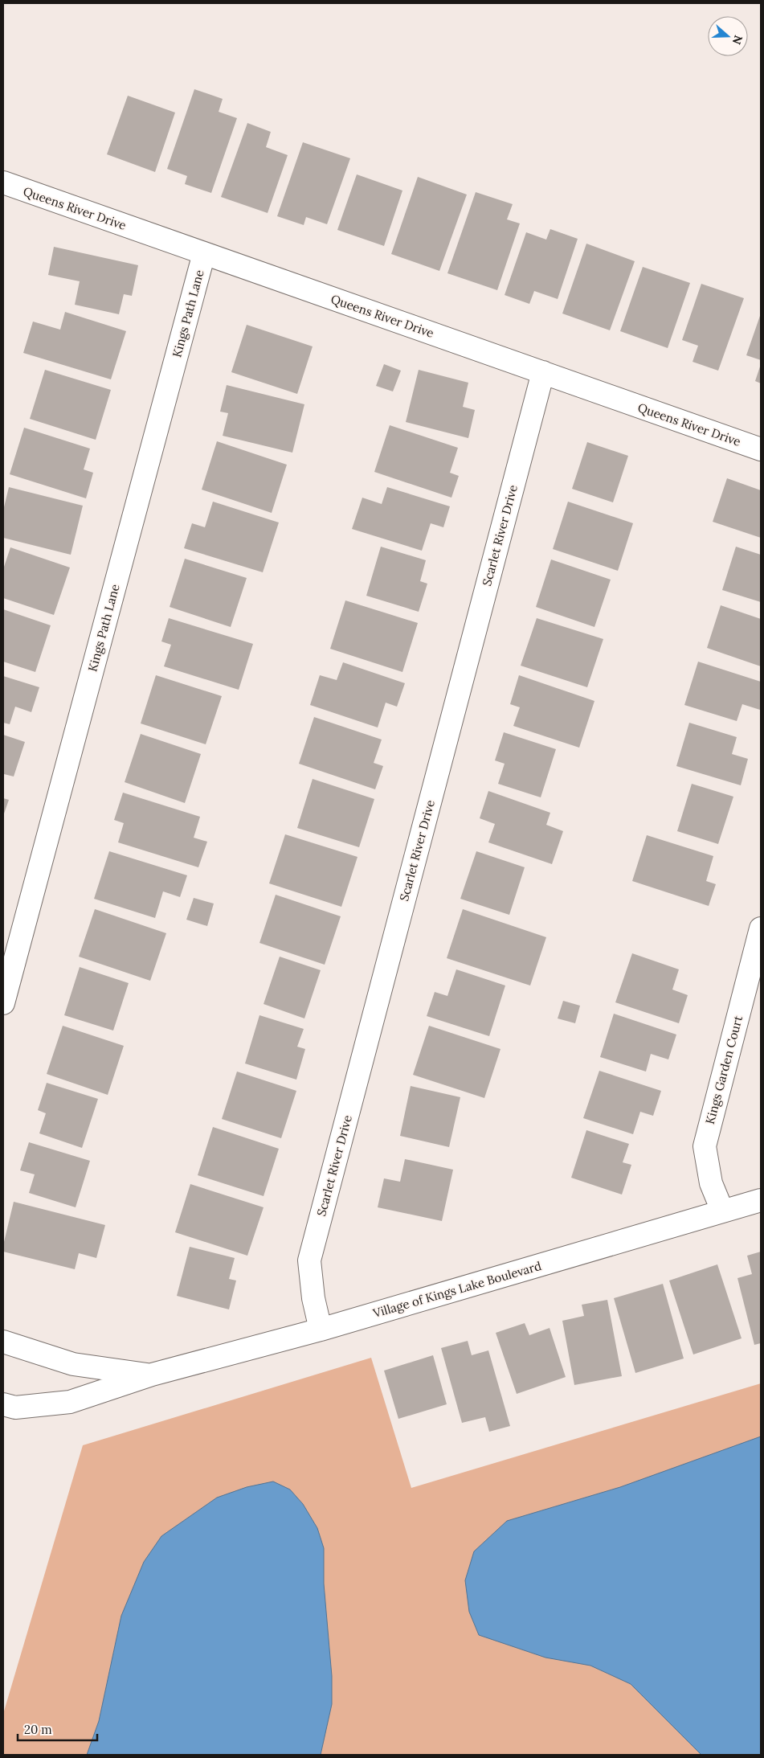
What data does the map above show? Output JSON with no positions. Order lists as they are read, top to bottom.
{
  "streets": {
    "street": [
      "Queens River Drive",
      "Kings Path Lane",
      "Scarlet River Drive",
      "Kings Garden Court",
      "Village of Kings Lake Boulevard"
    ]
  },
  "crossings": [
    ["Queens River Drive", "Kings Path Lane"],
    ["Queens River Drive", "Scarlet River Drive"],
    ["Scarlet River Drive", "Village of Kings Lake Boulevard"],
    ["Kings Garden Court", "Village of Kings Lake Boulevard"]
  ],
  "scale_bar": "20 m",
  "north": "right"
}
